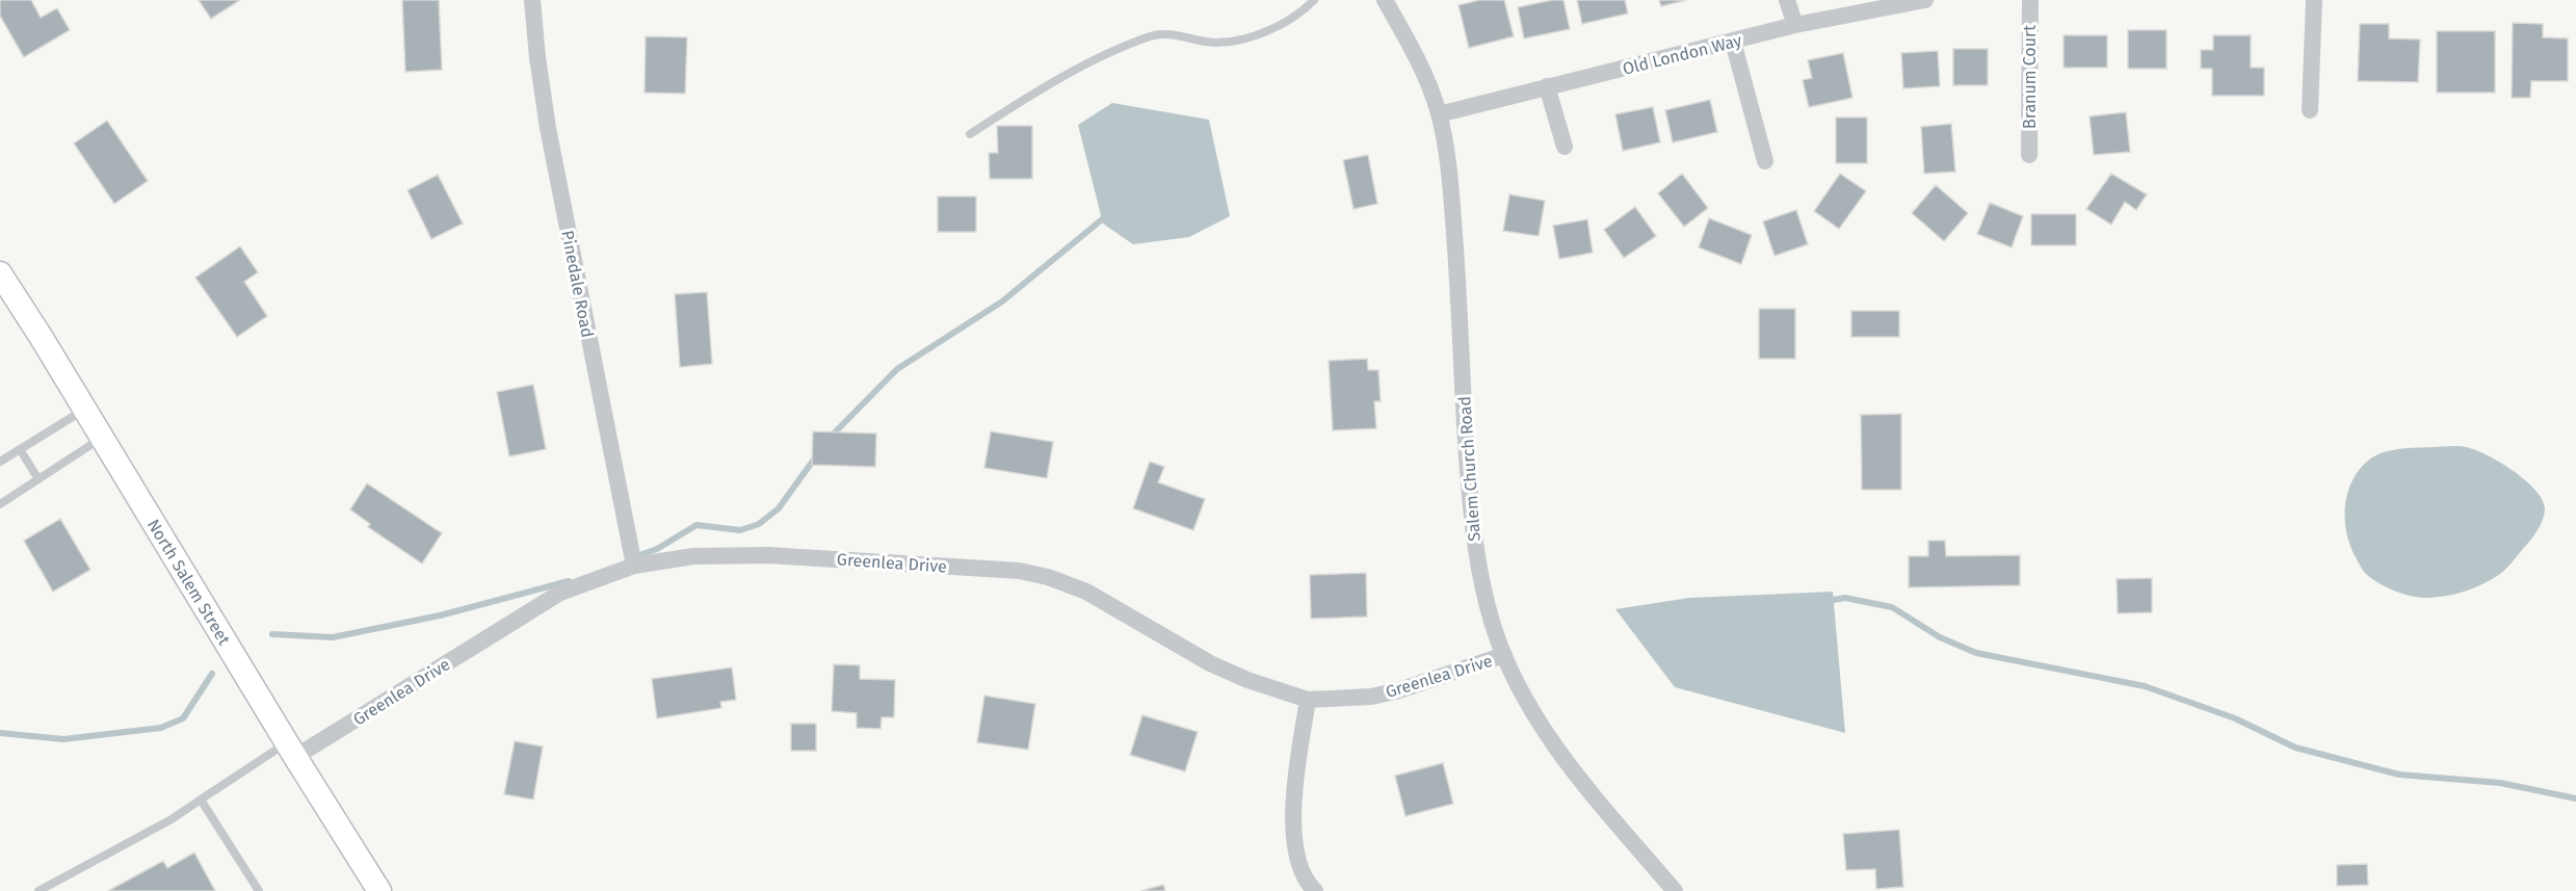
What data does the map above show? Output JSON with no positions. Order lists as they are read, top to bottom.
{
  "streets": {
    "main road": ["North Salem Street"],
    "street": [
      "Old London Way",
      "Branum Court",
      "Pinedale Road",
      "Salem Church Road",
      "Greenlea Drive"
    ]
  },
  "crossings": [
    ["Old London Way", "Salem Church Road"],
    ["Pinedale Road", "Greenlea Drive"],
    ["Salem Church Road", "Greenlea Drive"],
    ["Greenlea Drive", "North Salem Street"]
  ]
}
